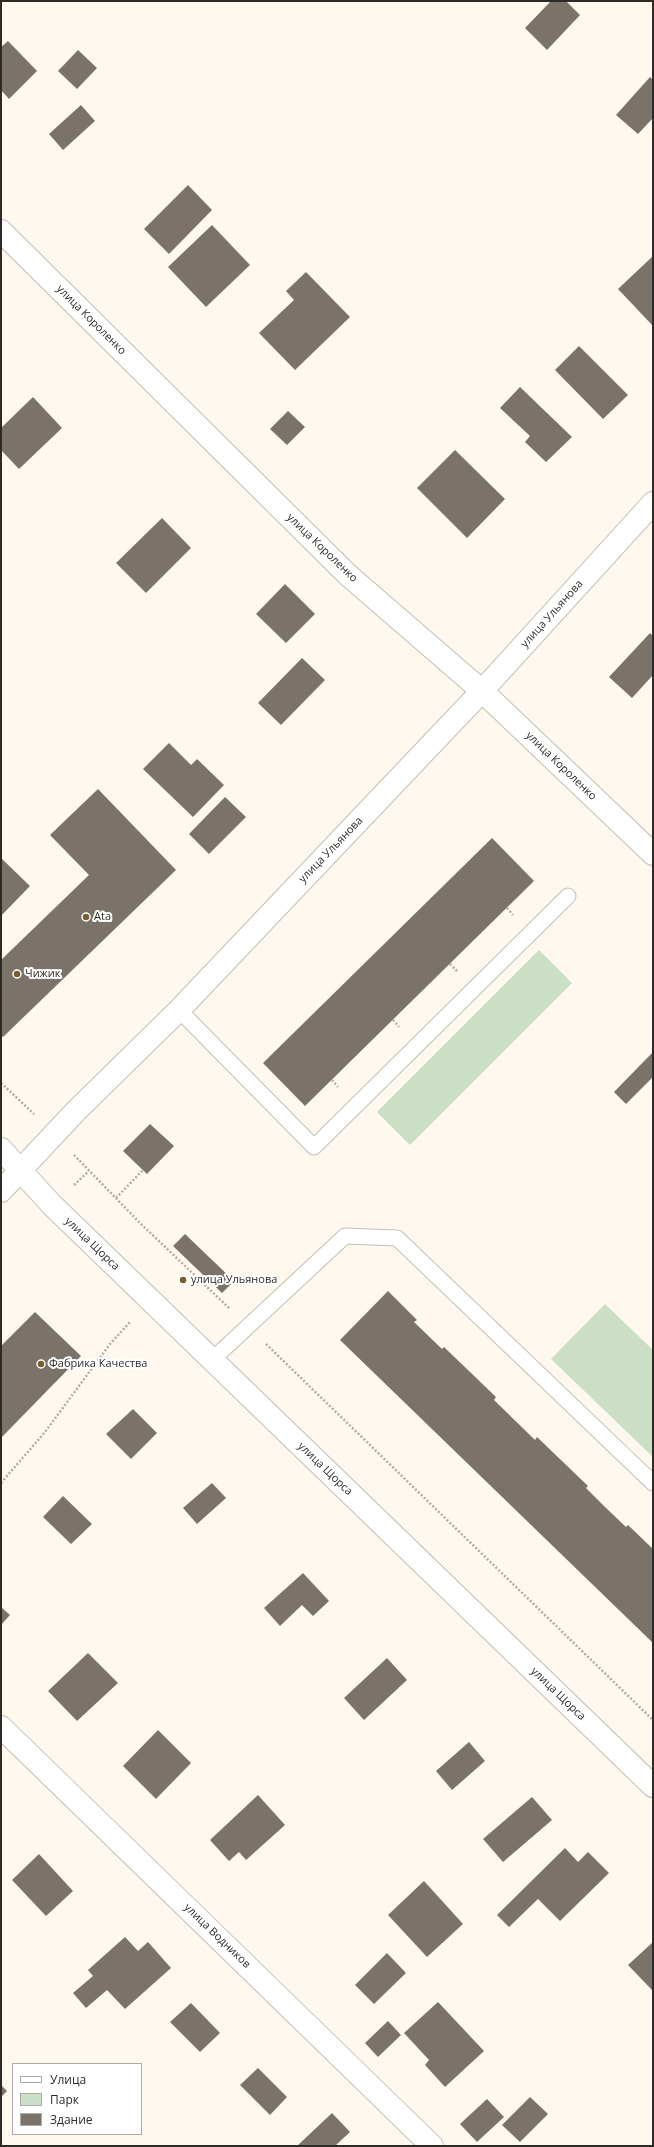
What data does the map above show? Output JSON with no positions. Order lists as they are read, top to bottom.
{
  "streets": {
    "street": [
      "улица Короленко",
      "улица Ульянова",
      "улица Щорса",
      "улица Водников"
    ]
  },
  "crossings": [
    ["улица Короленко", "улица Ульянова"],
    ["улица Ульянова", "улица Щорса"]
  ],
  "places": [
    "Ata",
    "Чижик",
    "улица Ульянова",
    "Фабрика Качества"
  ],
  "legend": ["Улица", "Парк", "Здание"]
}
